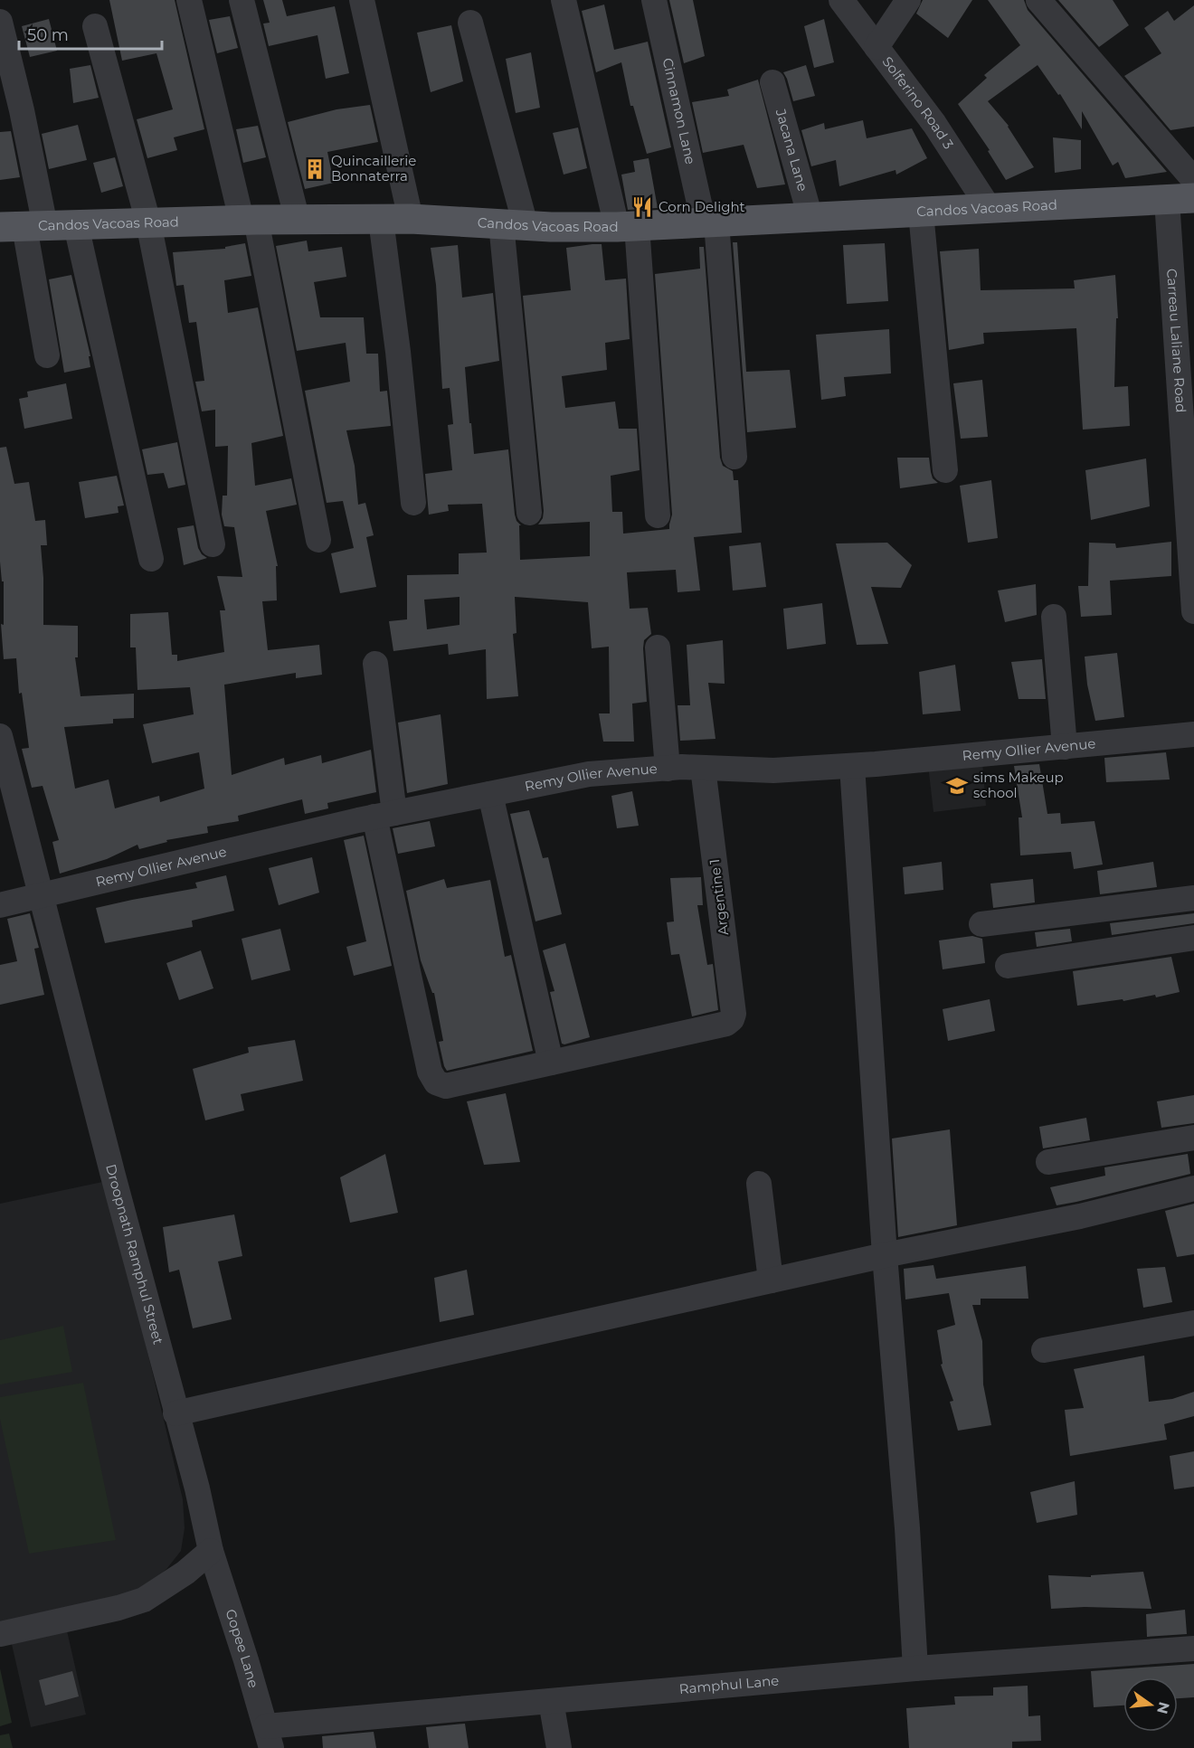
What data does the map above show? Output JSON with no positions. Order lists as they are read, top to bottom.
{
  "streets": {
    "main road": ["Candos Vacoas Road"],
    "street": [
      "Solferino Road 3",
      "Cinnamon Lane",
      "Jacana Lane",
      "Carreau Laliane Road",
      "Remy Ollier Avenue",
      "Argentine 1",
      "Droopnath Ramphul Street",
      "Gopee Lane",
      "Ramphul Lane"
    ]
  },
  "crossings": [
    ["Solferino Road 3", "Candos Vacoas Road"],
    ["Cinnamon Lane", "Candos Vacoas Road"],
    ["Jacana Lane", "Candos Vacoas Road"],
    ["Candos Vacoas Road", "Carreau Laliane Road"],
    ["Remy Ollier Avenue", "Argentine 1"],
    ["Remy Ollier Avenue", "Droopnath Ramphul Street"],
    ["Droopnath Ramphul Street", "Gopee Lane"],
    ["Gopee Lane", "Ramphul Lane"]
  ],
  "places": {
    "building": ["Quincaillerie Bonnaterra"],
    "restaurant": ["Corn Delight"],
    "school or university": ["sims Makeup school"]
  },
  "scale_bar": "50 m",
  "north": "right"
}
